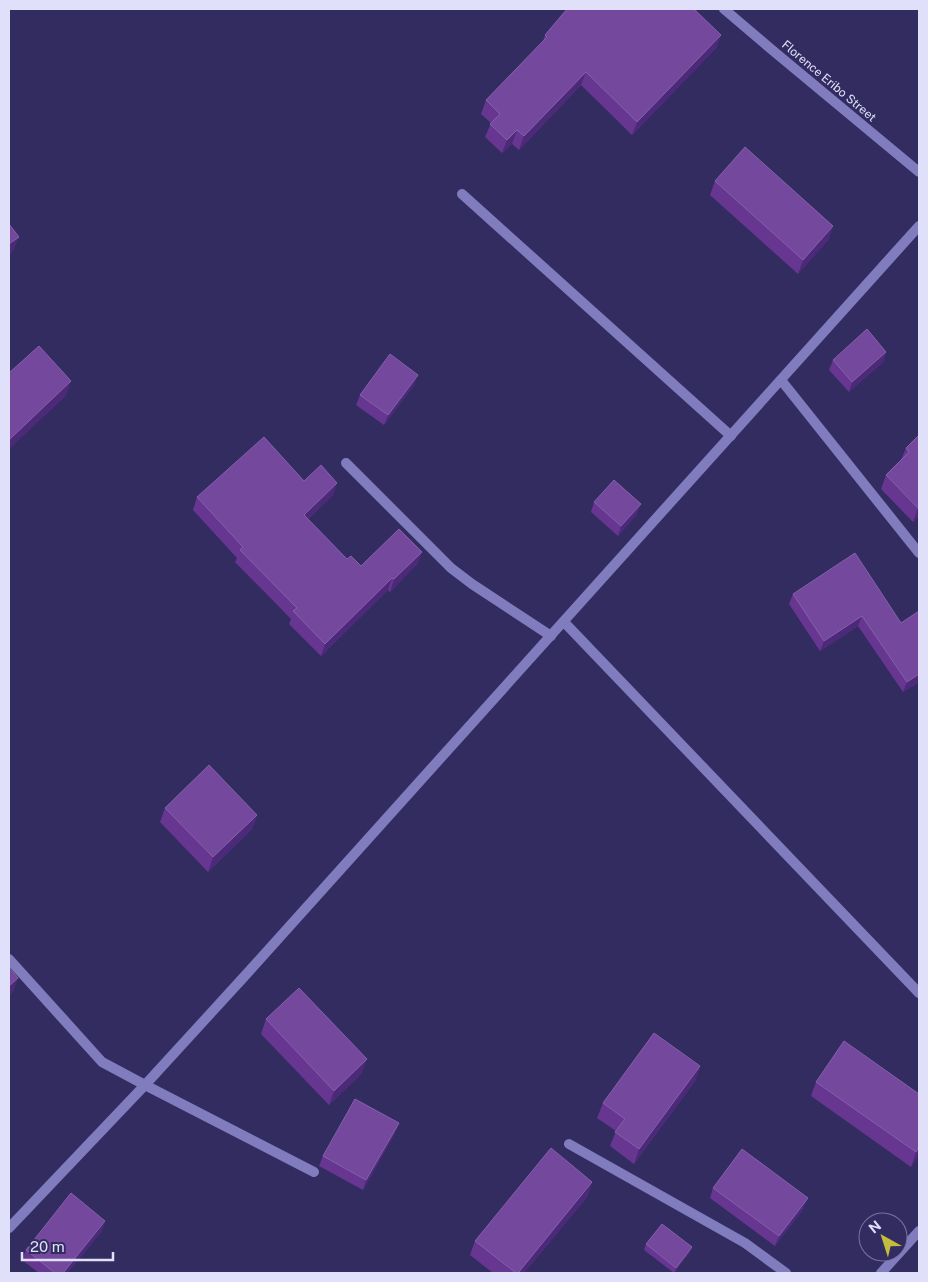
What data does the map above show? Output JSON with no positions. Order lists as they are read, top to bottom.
{
  "streets": {
    "street": ["Florence Eribo Street"]
  },
  "scale_bar": "20 m",
  "north": "top left"
}
